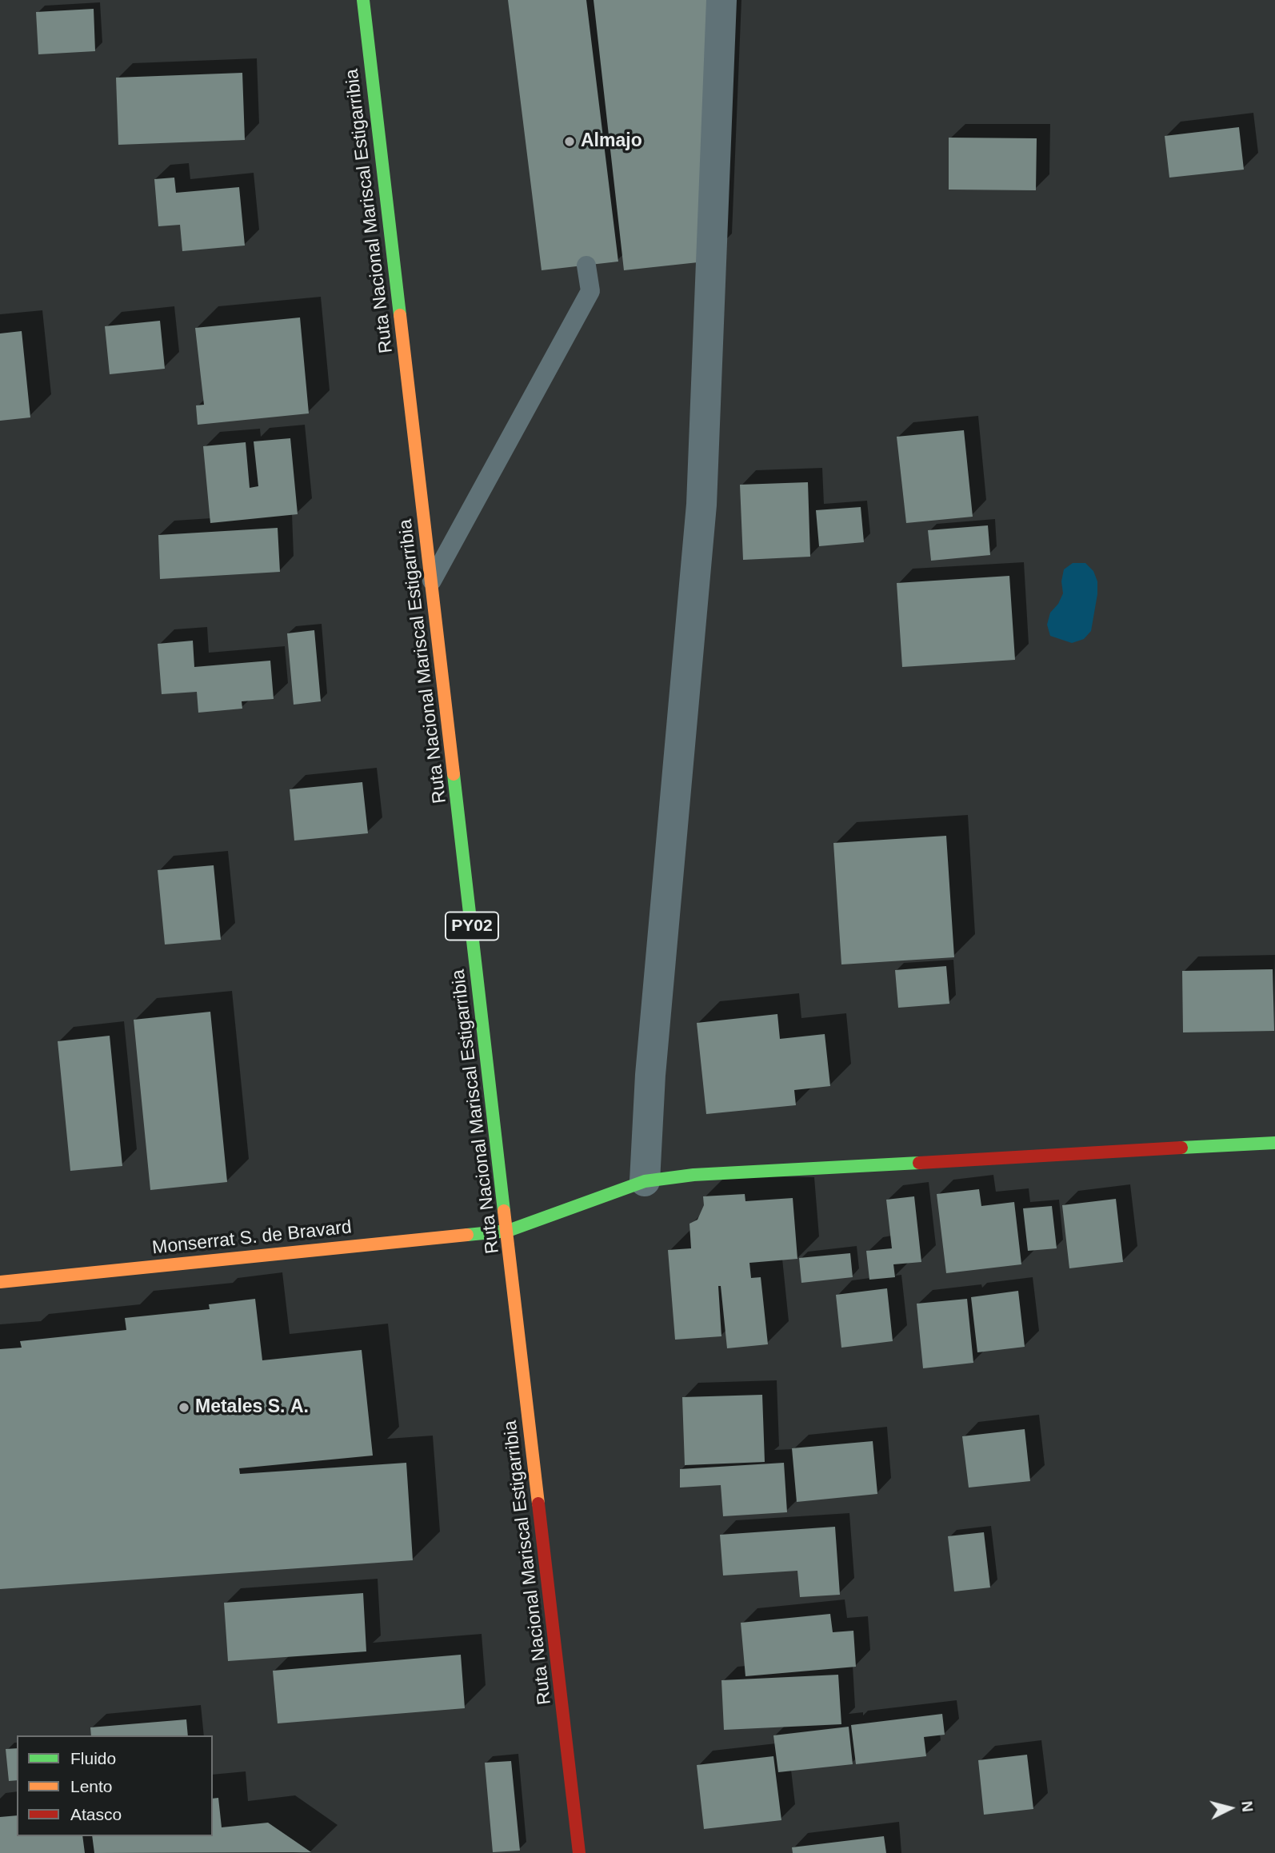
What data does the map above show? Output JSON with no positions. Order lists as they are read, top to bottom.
{
  "streets": {
    "main road": ["Ruta Nacional Mariscal Estigarribia", "PY02", "Monserrat S. de Bravard"]
  },
  "crossings": [
    ["Ruta Nacional Mariscal Estigarribia", "Monserrat S. de Bravard"]
  ],
  "places": ["Almajo", "Metales S. A."],
  "legend": ["Fluido", "Lento", "Atasco"],
  "north": "right"
}
